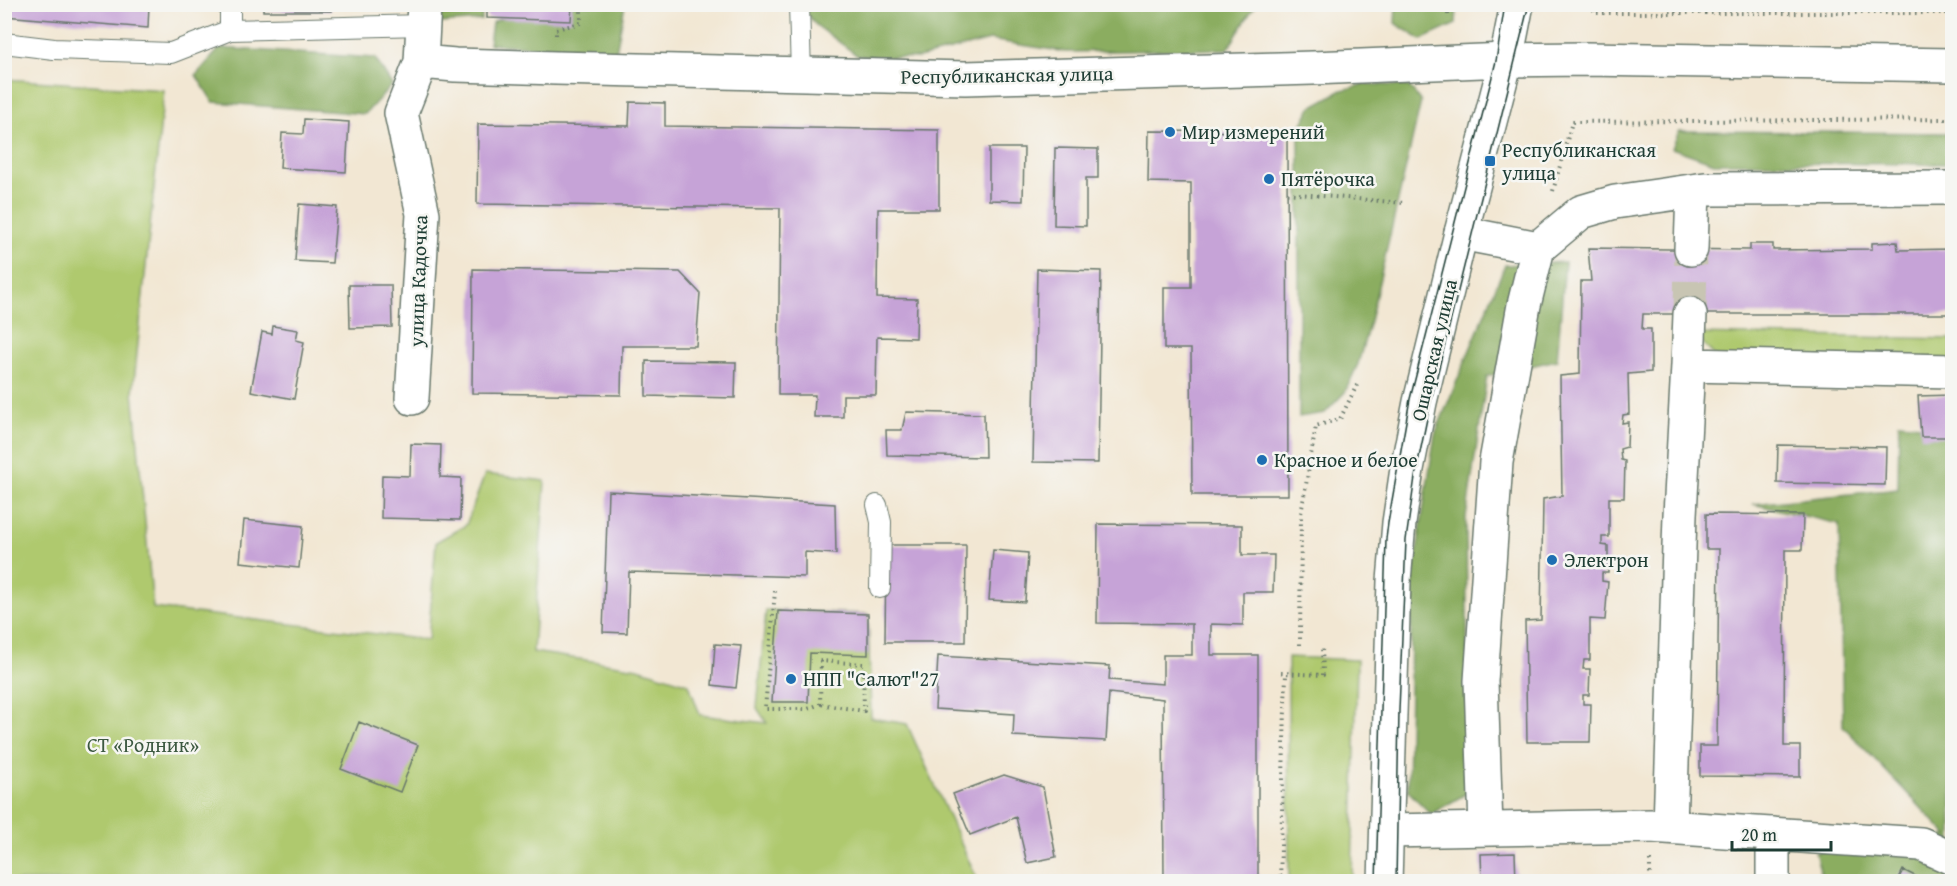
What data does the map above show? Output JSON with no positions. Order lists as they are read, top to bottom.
{
  "streets": {
    "street": ["Республиканская улица", "улица Кадочка", "Ошарская улица"]
  },
  "crossings": [
    ["Республиканская улица", "улица Кадочка"],
    ["Республиканская улица", "Ошарская улица"]
  ],
  "parks": ["СТ «Родник»"],
  "places": {
    "other": [
      "Мир измерений",
      "Пятёрочка",
      "Красное и белое",
      "Электрон",
      "НПП \"Салют\"27"
    ],
    "transit": ["Республиканская улица"]
  },
  "scale_bar": "20 m"
}
